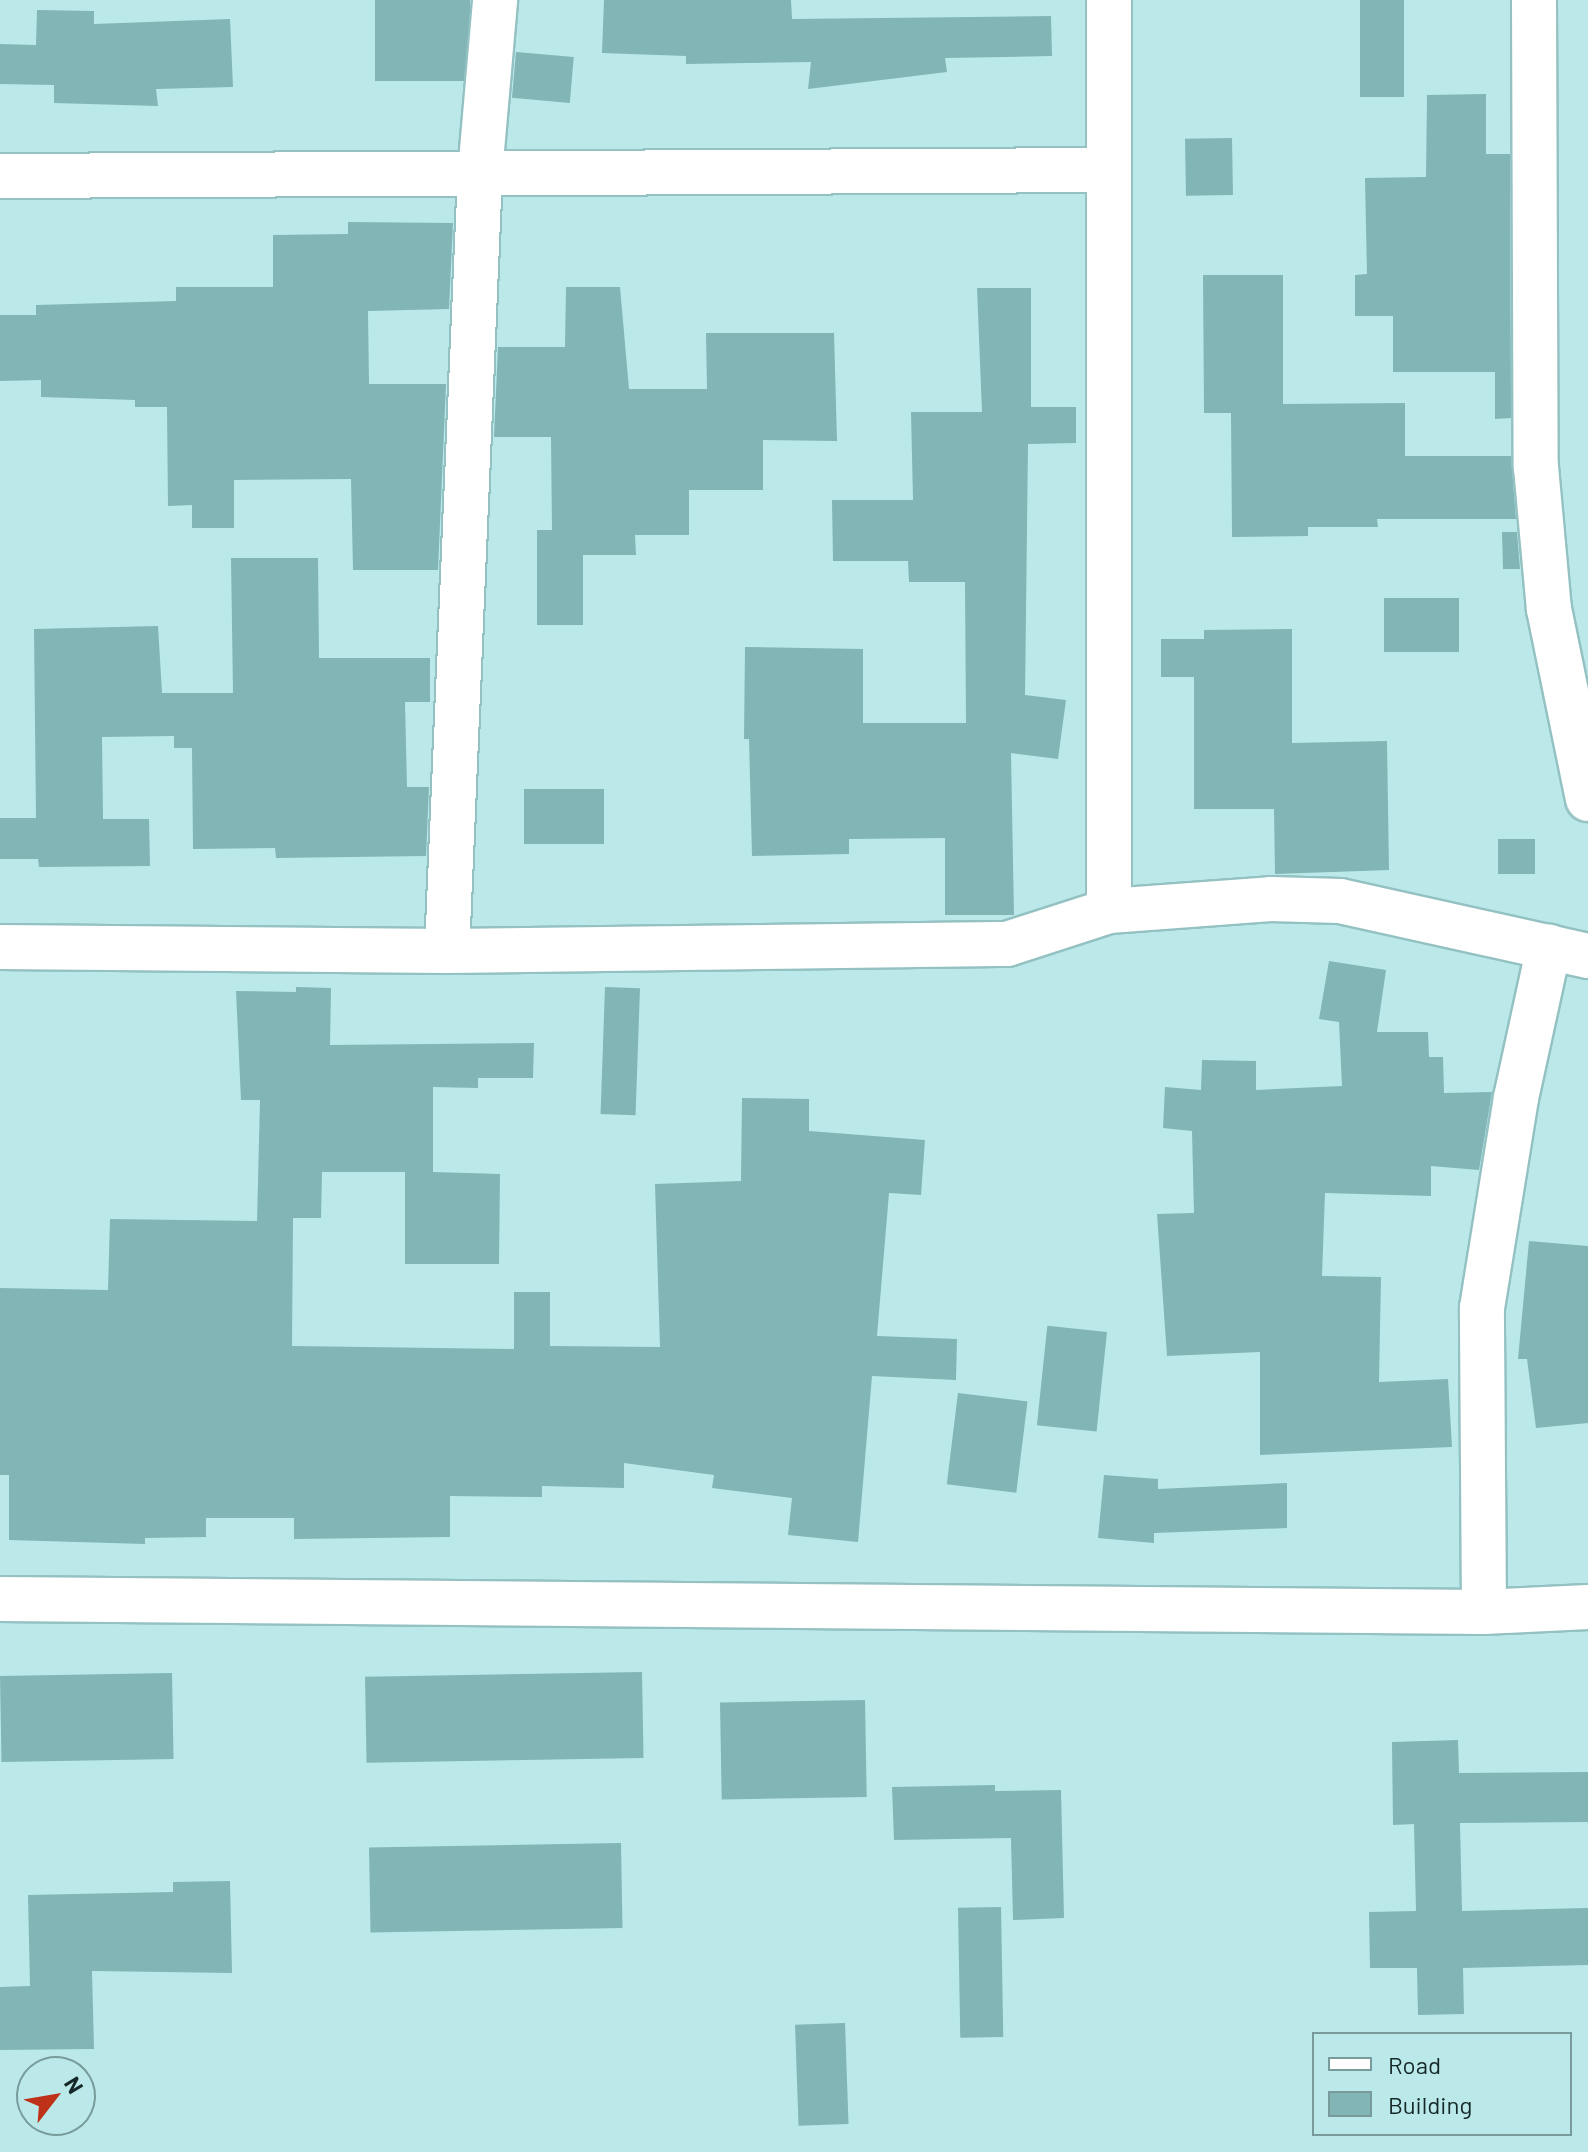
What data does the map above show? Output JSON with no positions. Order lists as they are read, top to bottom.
{
  "legend": ["Road", "Building"],
  "north": "top right"
}
